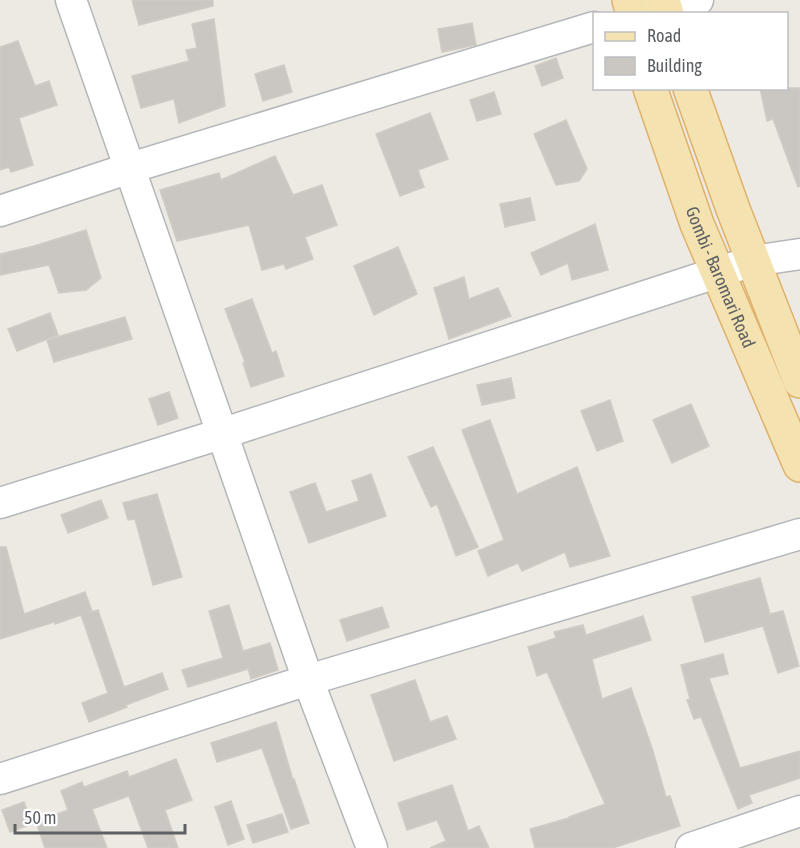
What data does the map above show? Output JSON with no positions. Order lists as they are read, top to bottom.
{
  "streets": {
    "main road": ["Gombi - Baromari Road"]
  },
  "legend": ["Road", "Building"],
  "scale_bar": "50 m"
}
